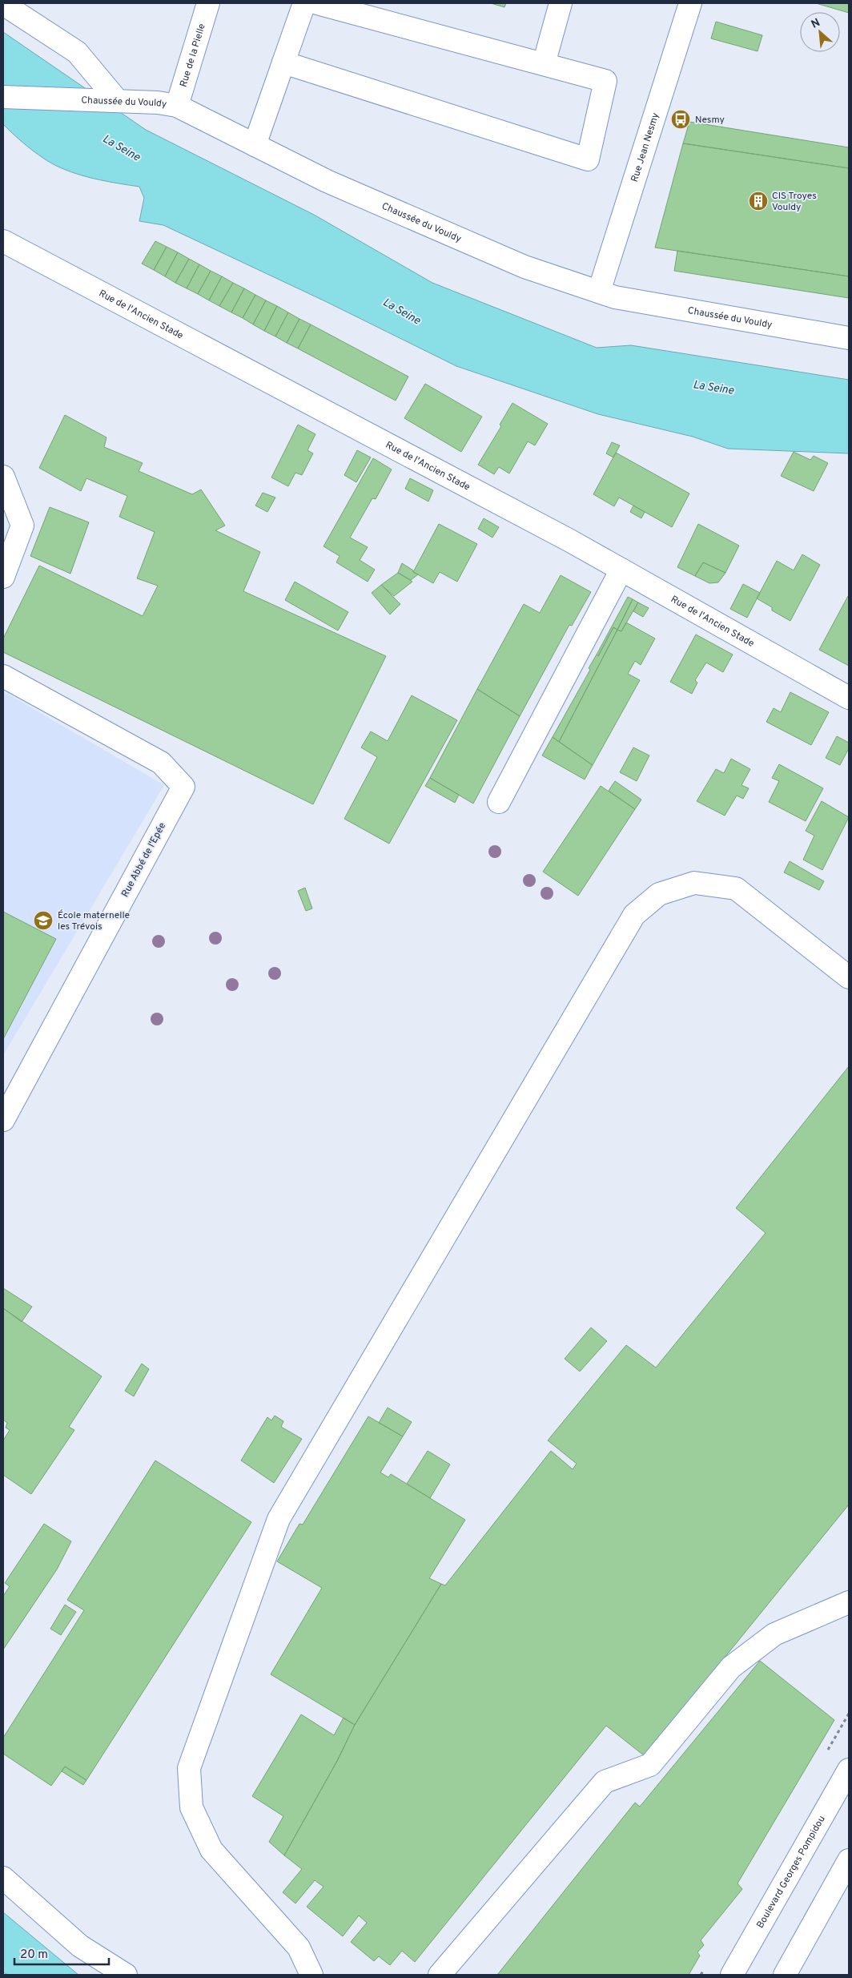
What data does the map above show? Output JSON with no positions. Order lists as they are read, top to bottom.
{
  "streets": {
    "street": [
      "Rue de la Pielle",
      "Chaussée du Vouldy",
      "Rue Jean Nesmy",
      "Rue de l'Ancien Stade",
      "Rue Abbé de l'Epée",
      "Boulevard Georges Pompidou"
    ]
  },
  "crossings": [
    ["Rue de la Pielle", "Chaussée du Vouldy"],
    ["Chaussée du Vouldy", "Rue Jean Nesmy"]
  ],
  "water": ["La Seine"],
  "places": {
    "bus stop": ["Nesmy"],
    "building": ["CIS Troyes Vouldy"],
    "school or university": ["École maternelle les Trévois"]
  },
  "scale_bar": "20 m",
  "north": "top left"
}
